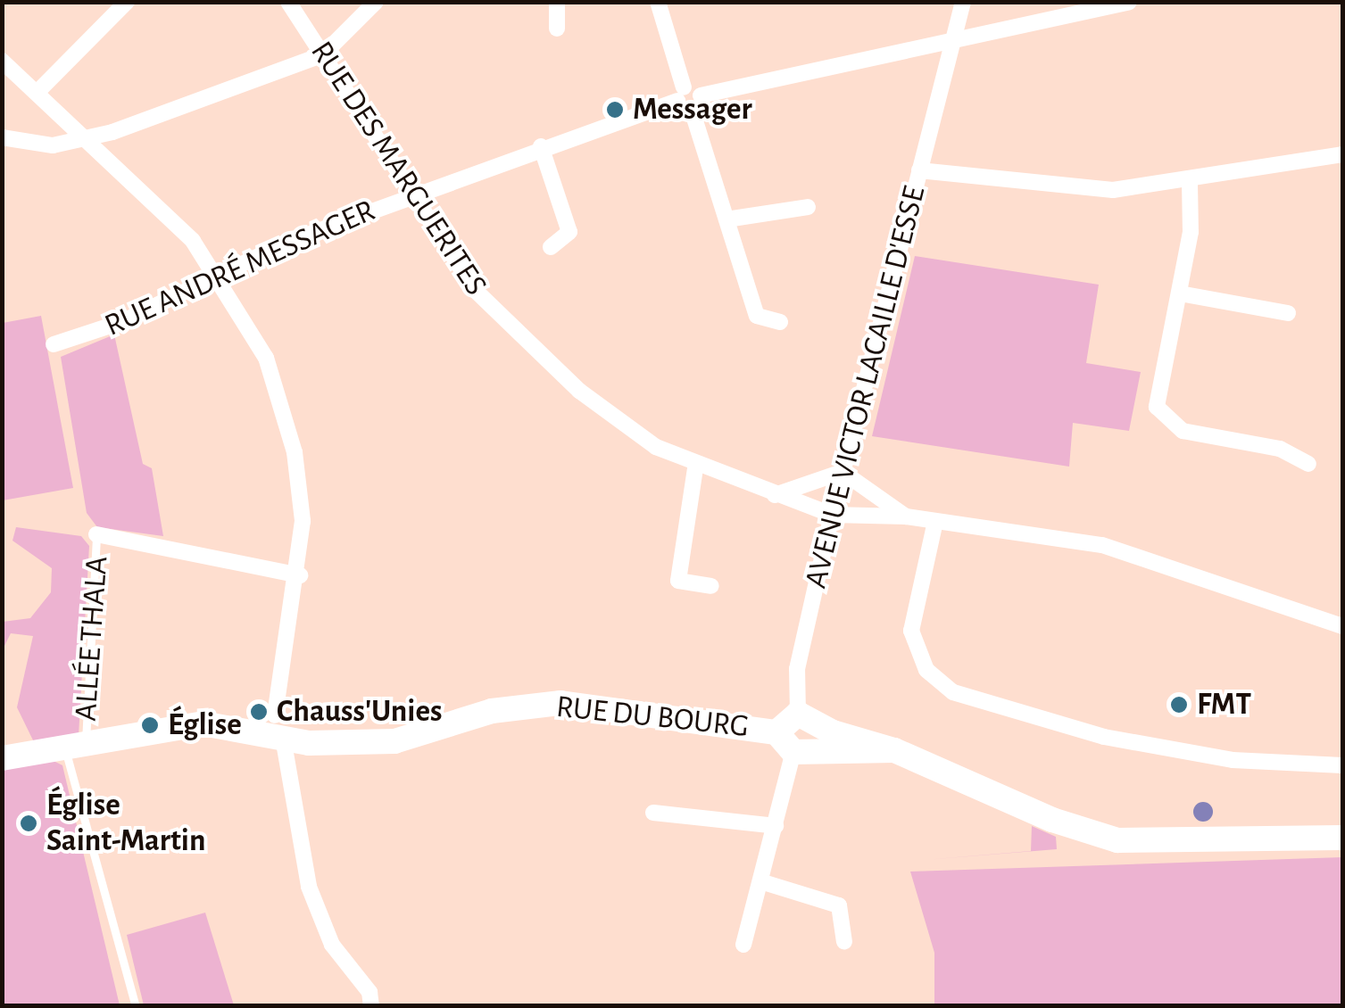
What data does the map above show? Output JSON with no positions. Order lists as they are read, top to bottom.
{
  "streets": {
    "street": [
      "RUE DES MARGUERITES",
      "RUE ANDRÉ MESSAGER",
      "AVENUE VICTOR LACAILLE D'ESSE",
      "RUE DU BOURG"
    ],
    "lane": ["ALLÉE THALA"]
  },
  "crossings": [
    ["RUE DES MARGUERITES", "RUE ANDRÉ MESSAGER"],
    ["RUE DES MARGUERITES", "AVENUE VICTOR LACAILLE D'ESSE"],
    ["RUE ANDRÉ MESSAGER", "AVENUE VICTOR LACAILLE D'ESSE"],
    ["ALLÉE THALA", "RUE DU BOURG"]
  ],
  "places": [
    "Messager",
    "FMT",
    "Chauss'Unies",
    "Église",
    "Église Saint-Martin"
  ]
}
